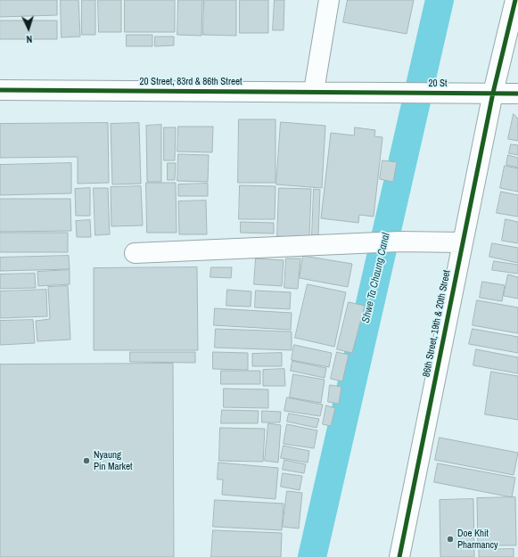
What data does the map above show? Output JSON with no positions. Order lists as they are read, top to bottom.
{
  "streets": {
    "street": ["20 Street, 83rd & 86th Street", "20 St", "86th Street, 19th & 20th Street"]
  },
  "crossings": [
    ["20 Street, 83rd & 86th Street", "20 St"],
    ["20 St", "86th Street, 19th & 20th Street"]
  ],
  "water": ["Shwe Ta Chaung Canal"],
  "places": ["Nyaung Pin Market", "Doe Khit Pharmancy"],
  "north": "bottom"
}
